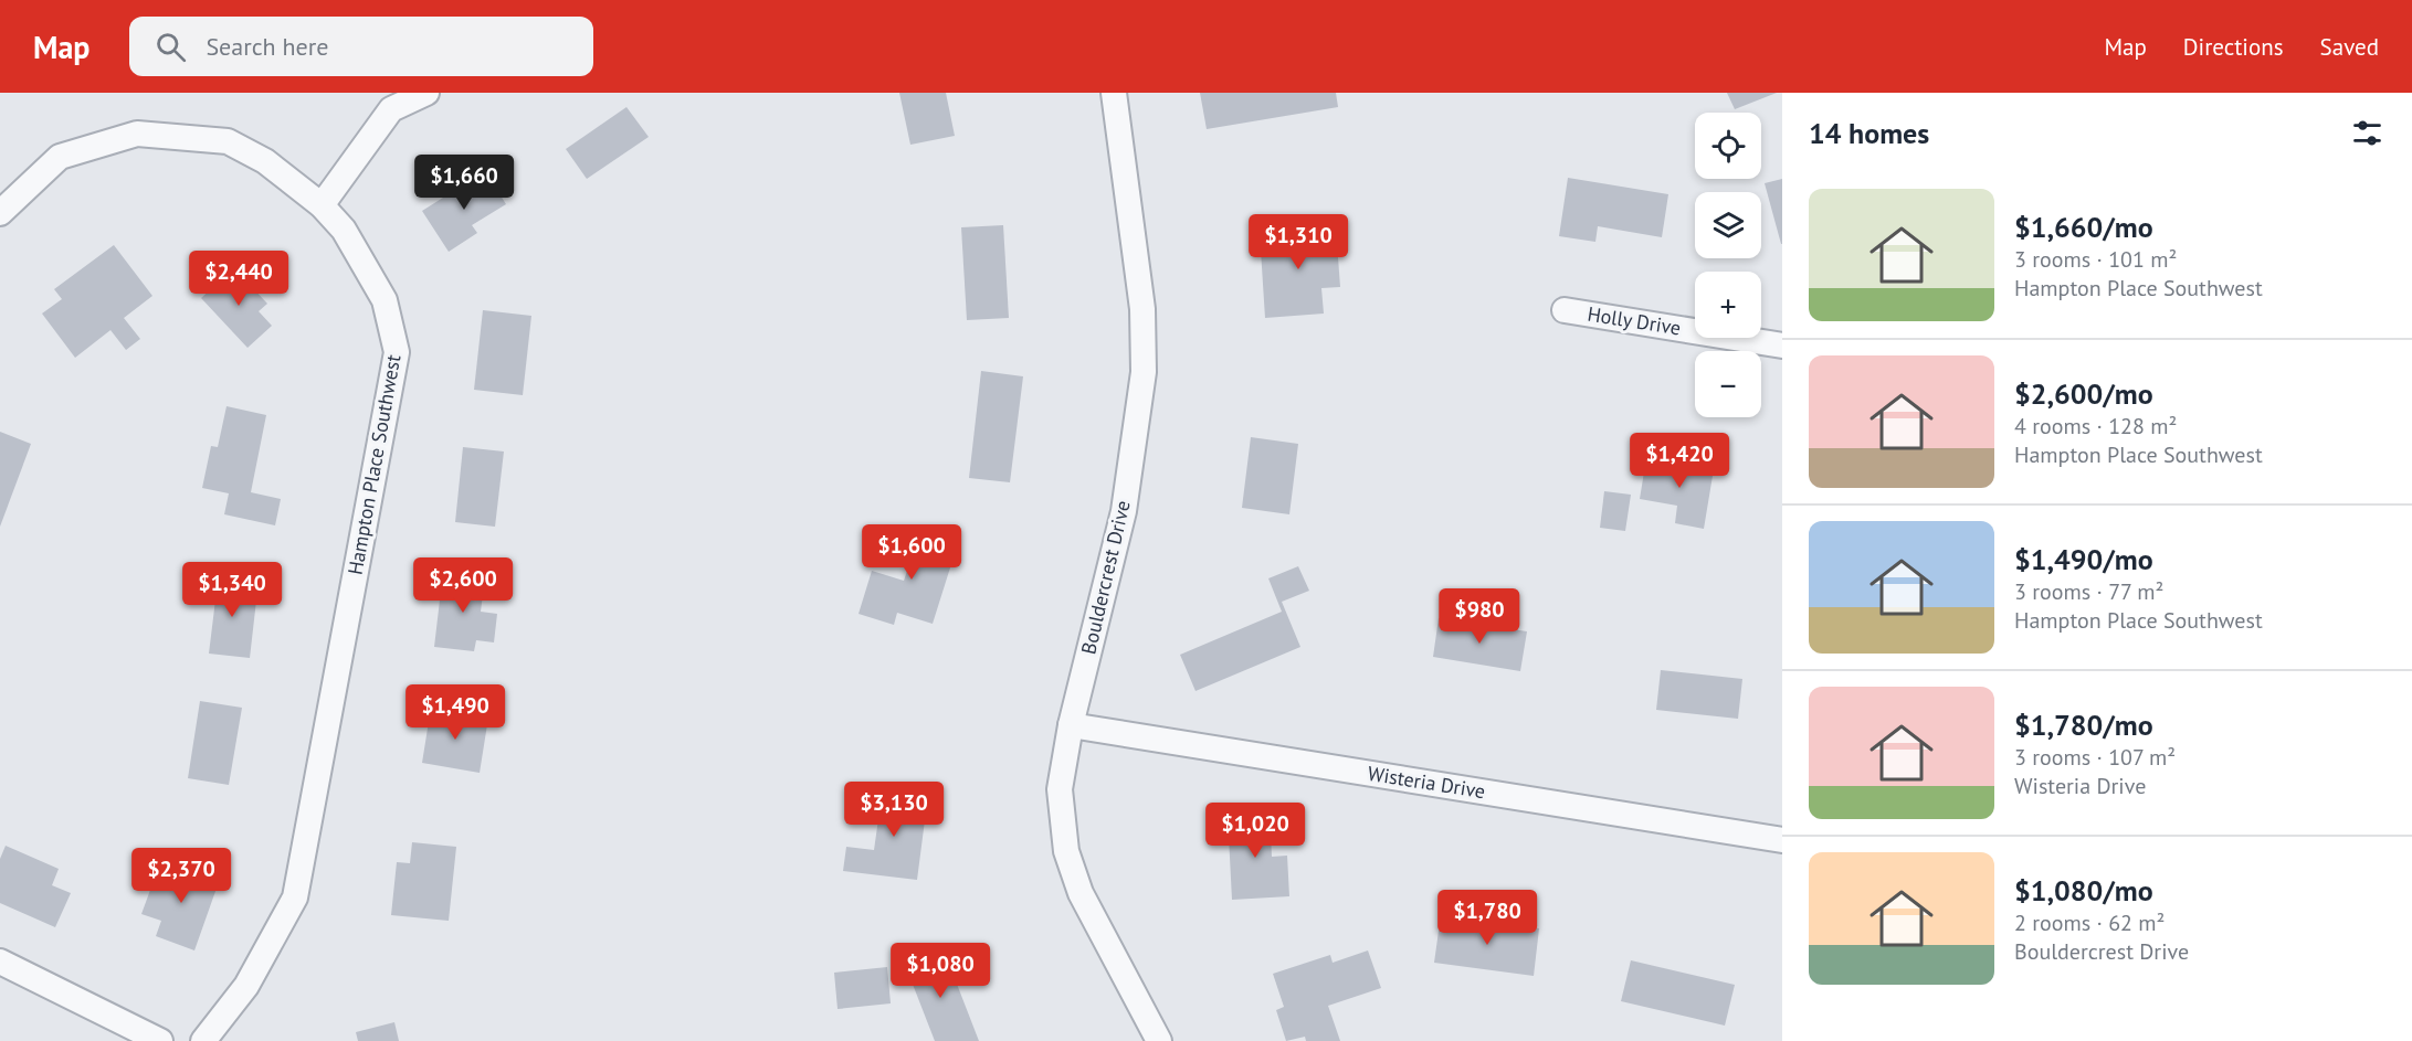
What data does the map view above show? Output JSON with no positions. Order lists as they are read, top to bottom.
{
  "streets": {
    "street": [
      "Holly Drive",
      "Hampton Place Southwest",
      "Bouldercrest Drive",
      "Wisteria Drive"
    ]
  },
  "crossings": [
    ["Bouldercrest Drive", "Wisteria Drive"]
  ],
  "page": {
    "header": "Map",
    "search": "Search here",
    "nav": ["Map", "Directions", "Saved"],
    "heading": "14 homes",
    "map_buttons": ["+", "−"],
    "price": [
      "$1,660",
      "$1,310",
      "$2,440",
      "$1,420",
      "$1,600",
      "$2,600",
      "$1,340",
      "$980",
      "$1,490",
      "$3,130",
      "$1,020",
      "$2,370",
      "$1,780",
      "$1,080"
    ],
    "list": [
      {
        "name": "$1,660/mo",
        "note": "3 rooms · 101 m² · Hampton Place Southwest"
      },
      {
        "name": "$2,600/mo",
        "note": "4 rooms · 128 m² · Hampton Place Southwest"
      },
      {
        "name": "$1,490/mo",
        "note": "3 rooms · 77 m² · Hampton Place Southwest"
      },
      {
        "name": "$1,780/mo",
        "note": "3 rooms · 107 m² · Wisteria Drive"
      },
      {
        "name": "$1,080/mo",
        "note": "2 rooms · 62 m² · Bouldercrest Drive"
      }
    ]
  }
}
